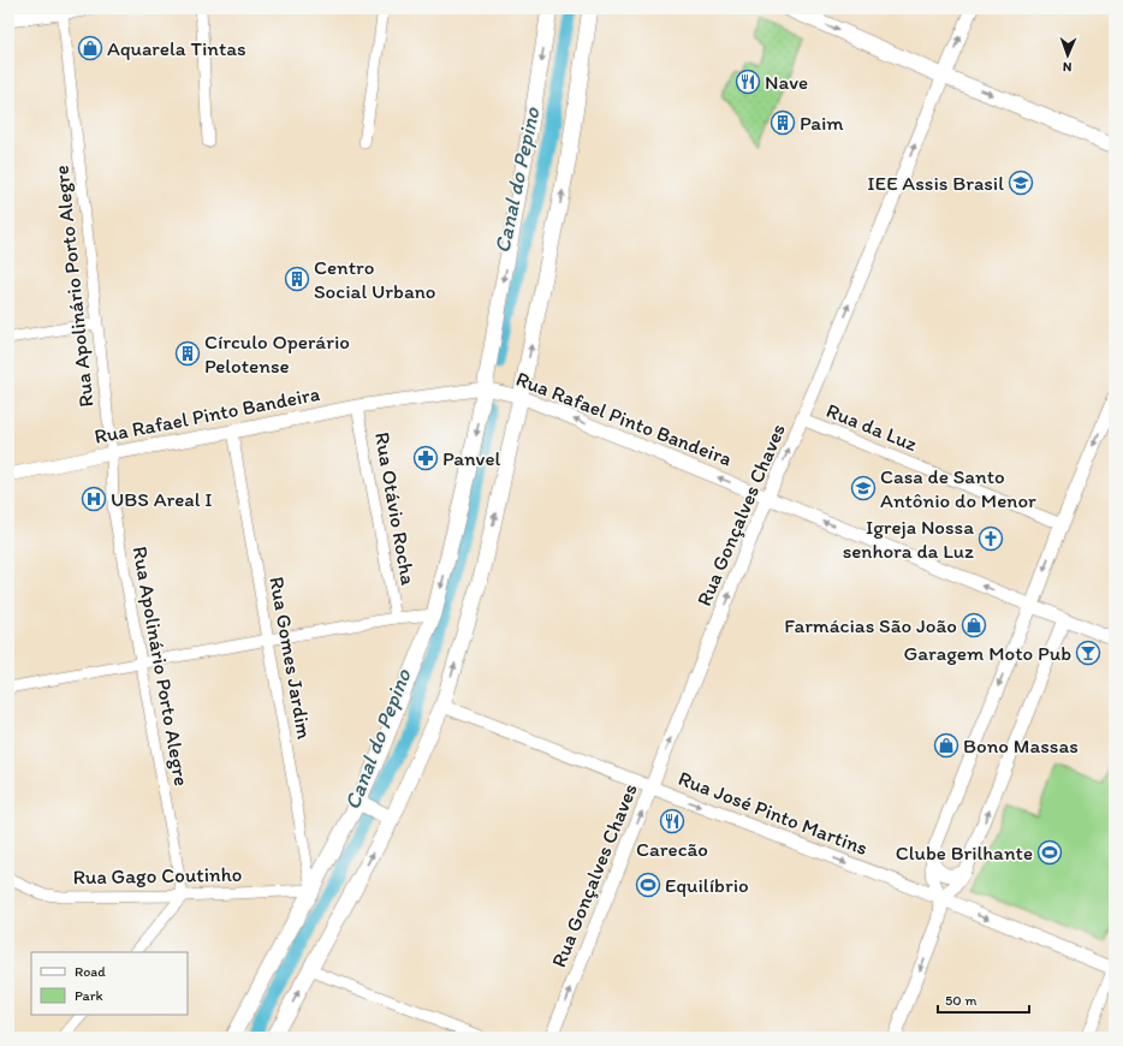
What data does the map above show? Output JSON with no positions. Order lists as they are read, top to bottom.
{
  "streets": {
    "street": [
      "Rua Apolinário Porto Alegre",
      "Rua Rafael Pinto Bandeira",
      "Rua da Luz",
      "Rua Otávio Rocha",
      "Rua Gonçalves Chaves",
      "Rua Gomes Jardim",
      "Rua José Pinto Martins",
      "Rua Gago Coutinho"
    ]
  },
  "crossings": [
    ["Rua Apolinário Porto Alegre", "Rua Rafael Pinto Bandeira"],
    ["Rua Apolinário Porto Alegre", "Rua Gago Coutinho"],
    ["Rua Rafael Pinto Bandeira", "Rua Otávio Rocha"],
    ["Rua Rafael Pinto Bandeira", "Rua Gonçalves Chaves"],
    ["Rua Rafael Pinto Bandeira", "Rua Gomes Jardim"],
    ["Rua da Luz", "Rua Gonçalves Chaves"],
    ["Rua Gonçalves Chaves", "Rua José Pinto Martins"],
    ["Rua Gomes Jardim", "Rua Gago Coutinho"]
  ],
  "one_way": ["Rua Rafael Pinto Bandeira", "Rua Gonçalves Chaves", "Rua José Pinto Martins"],
  "water": ["Canal do Pepino"],
  "places": {
    "shop": ["Aquarela Tintas", "Farmácias São João", "Bono Massas"],
    "restaurant": ["Nave", "Carecão"],
    "building": ["Paim", "Centro Social Urbano", "Círculo Operário Pelotense"],
    "school or university": ["IEE Assis Brasil", "Casa de Santo Antônio do Menor"],
    "pharmacy": ["Panvel"],
    "hospital": ["UBS Areal I"],
    "church": ["Igreja Nossa senhora da Luz"],
    "bar": ["Garagem Moto Pub"],
    "sports": ["Clube Brilhante", "Equilíbrio"]
  },
  "legend": ["Road", "Park"],
  "scale_bar": "50 m",
  "north": "bottom"
}
